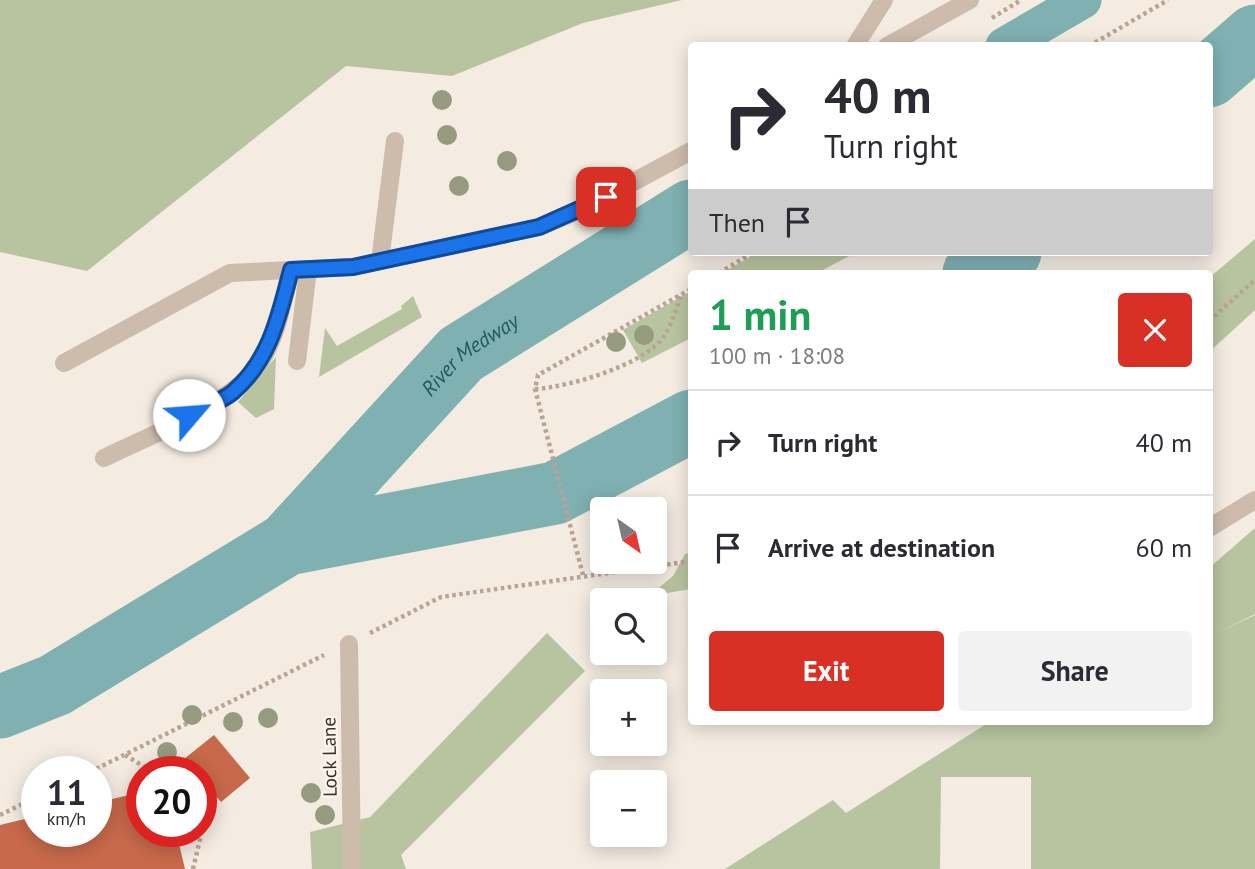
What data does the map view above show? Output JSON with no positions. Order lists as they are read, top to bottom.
{
  "streets": {
    "street": ["Lock Lane"]
  },
  "water": ["River Medway"],
  "north": "bottom right",
  "page": {
    "turn": ["40 m", "Turn right"],
    "then": "Then",
    "heading": ["1 min", "100 m · 18:08"],
    "list": [
      {
        "name": "Turn right",
        "value": "40 m"
      },
      {
        "name": "Arrive at destination",
        "value": "60 m"
      }
    ],
    "map_buttons": ["+", "−"],
    "buttons": ["Exit", "Share"],
    "speed": "11 km/h",
    "limit": "20"
  }
}
